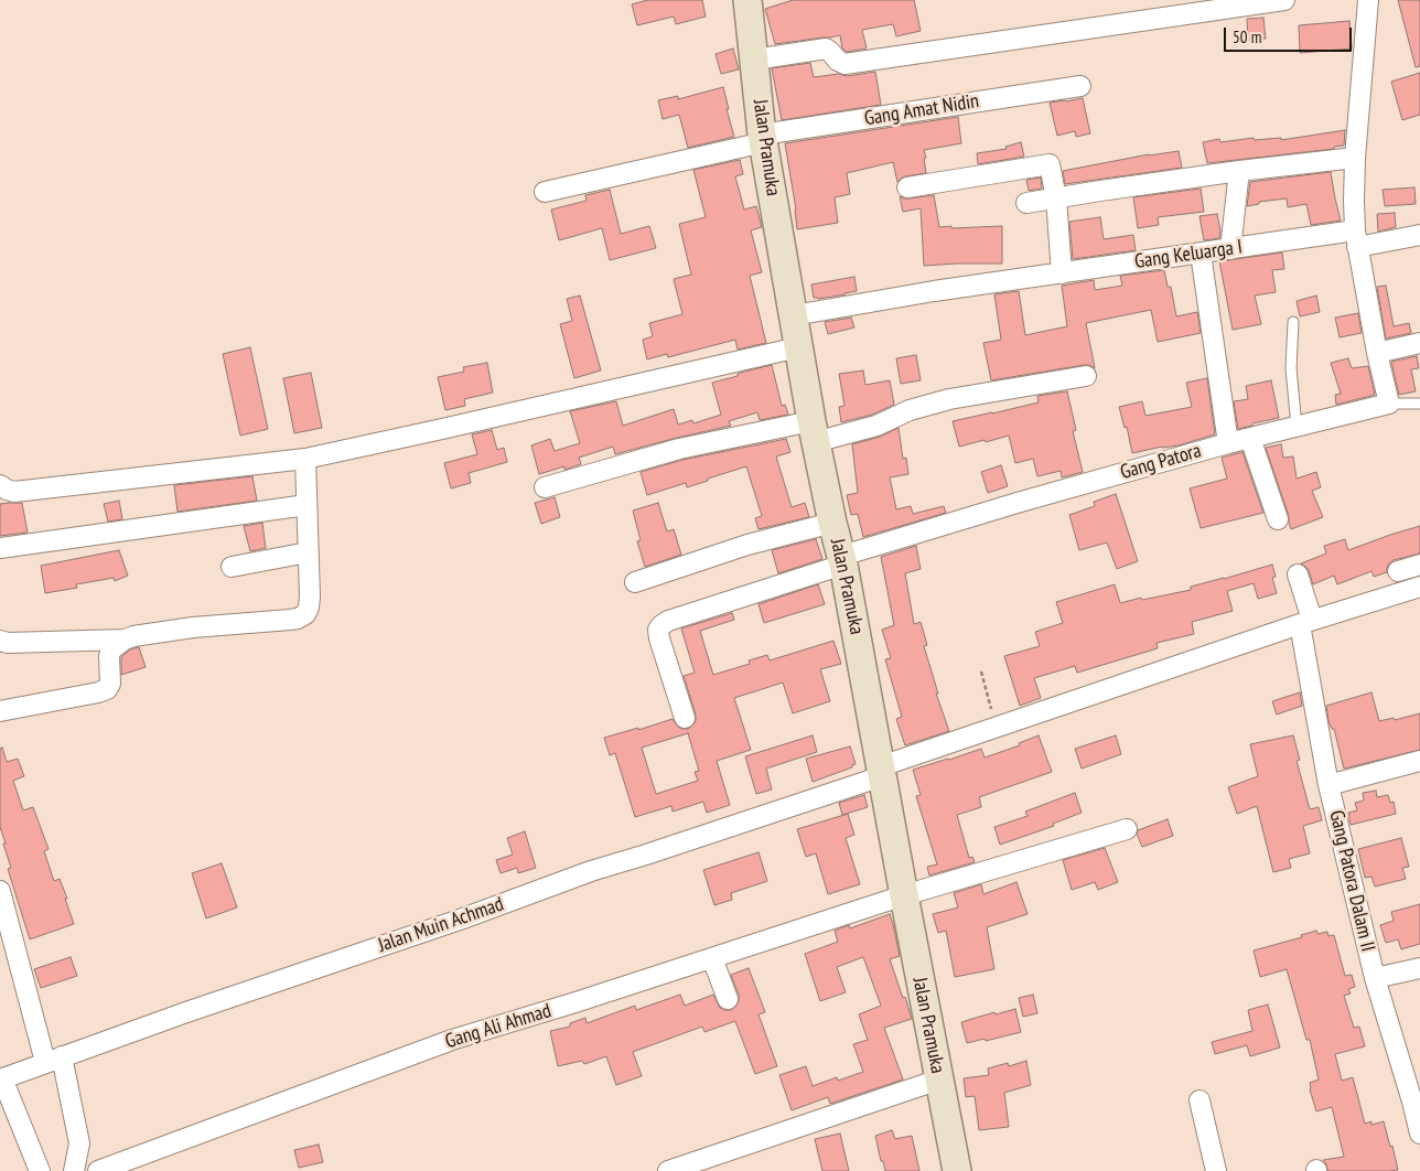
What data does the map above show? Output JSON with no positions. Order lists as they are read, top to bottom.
{
  "streets": {
    "street": [
      "Gang Amat Nidin",
      "Jalan Pramuka",
      "Gang Keluarga I",
      "Gang Patora",
      "Gang Patora Dalam II",
      "Jalan Muin Achmad",
      "Gang Ali Ahmad"
    ]
  },
  "crossings": [
    ["Gang Amat Nidin", "Jalan Pramuka"],
    ["Jalan Pramuka", "Gang Keluarga I"],
    ["Jalan Pramuka", "Gang Patora"],
    ["Jalan Pramuka", "Jalan Muin Achmad"],
    ["Jalan Pramuka", "Gang Ali Ahmad"]
  ],
  "scale_bar": "50 m"
}
